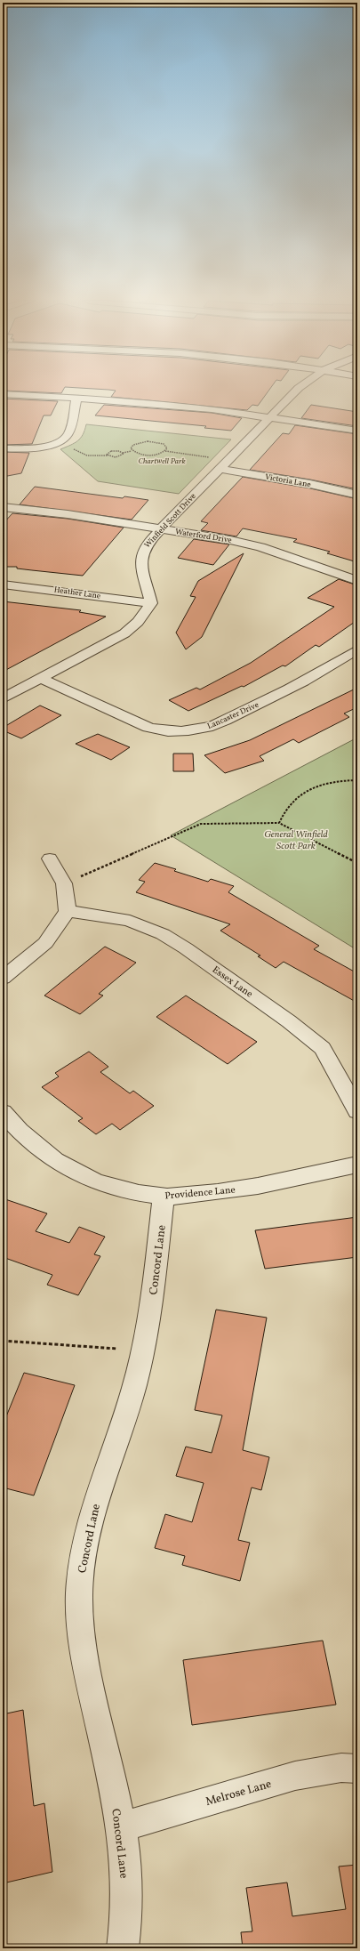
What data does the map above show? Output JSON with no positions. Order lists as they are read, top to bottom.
{
  "streets": {
    "street": [
      "Victoria Lane",
      "Winfield Scott Drive",
      "Waterford Drive",
      "Heather Lane",
      "Lancaster Drive",
      "Essex Lane",
      "Providence Lane",
      "Concord Lane",
      "Melrose Lane"
    ]
  },
  "crossings": [
    ["Victoria Lane", "Winfield Scott Drive"],
    ["Winfield Scott Drive", "Waterford Drive"],
    ["Winfield Scott Drive", "Heather Lane"],
    ["Providence Lane", "Concord Lane"],
    ["Concord Lane", "Melrose Lane"]
  ],
  "parks": ["Chartwell Park", "General Winfield Scott Park"]
}
